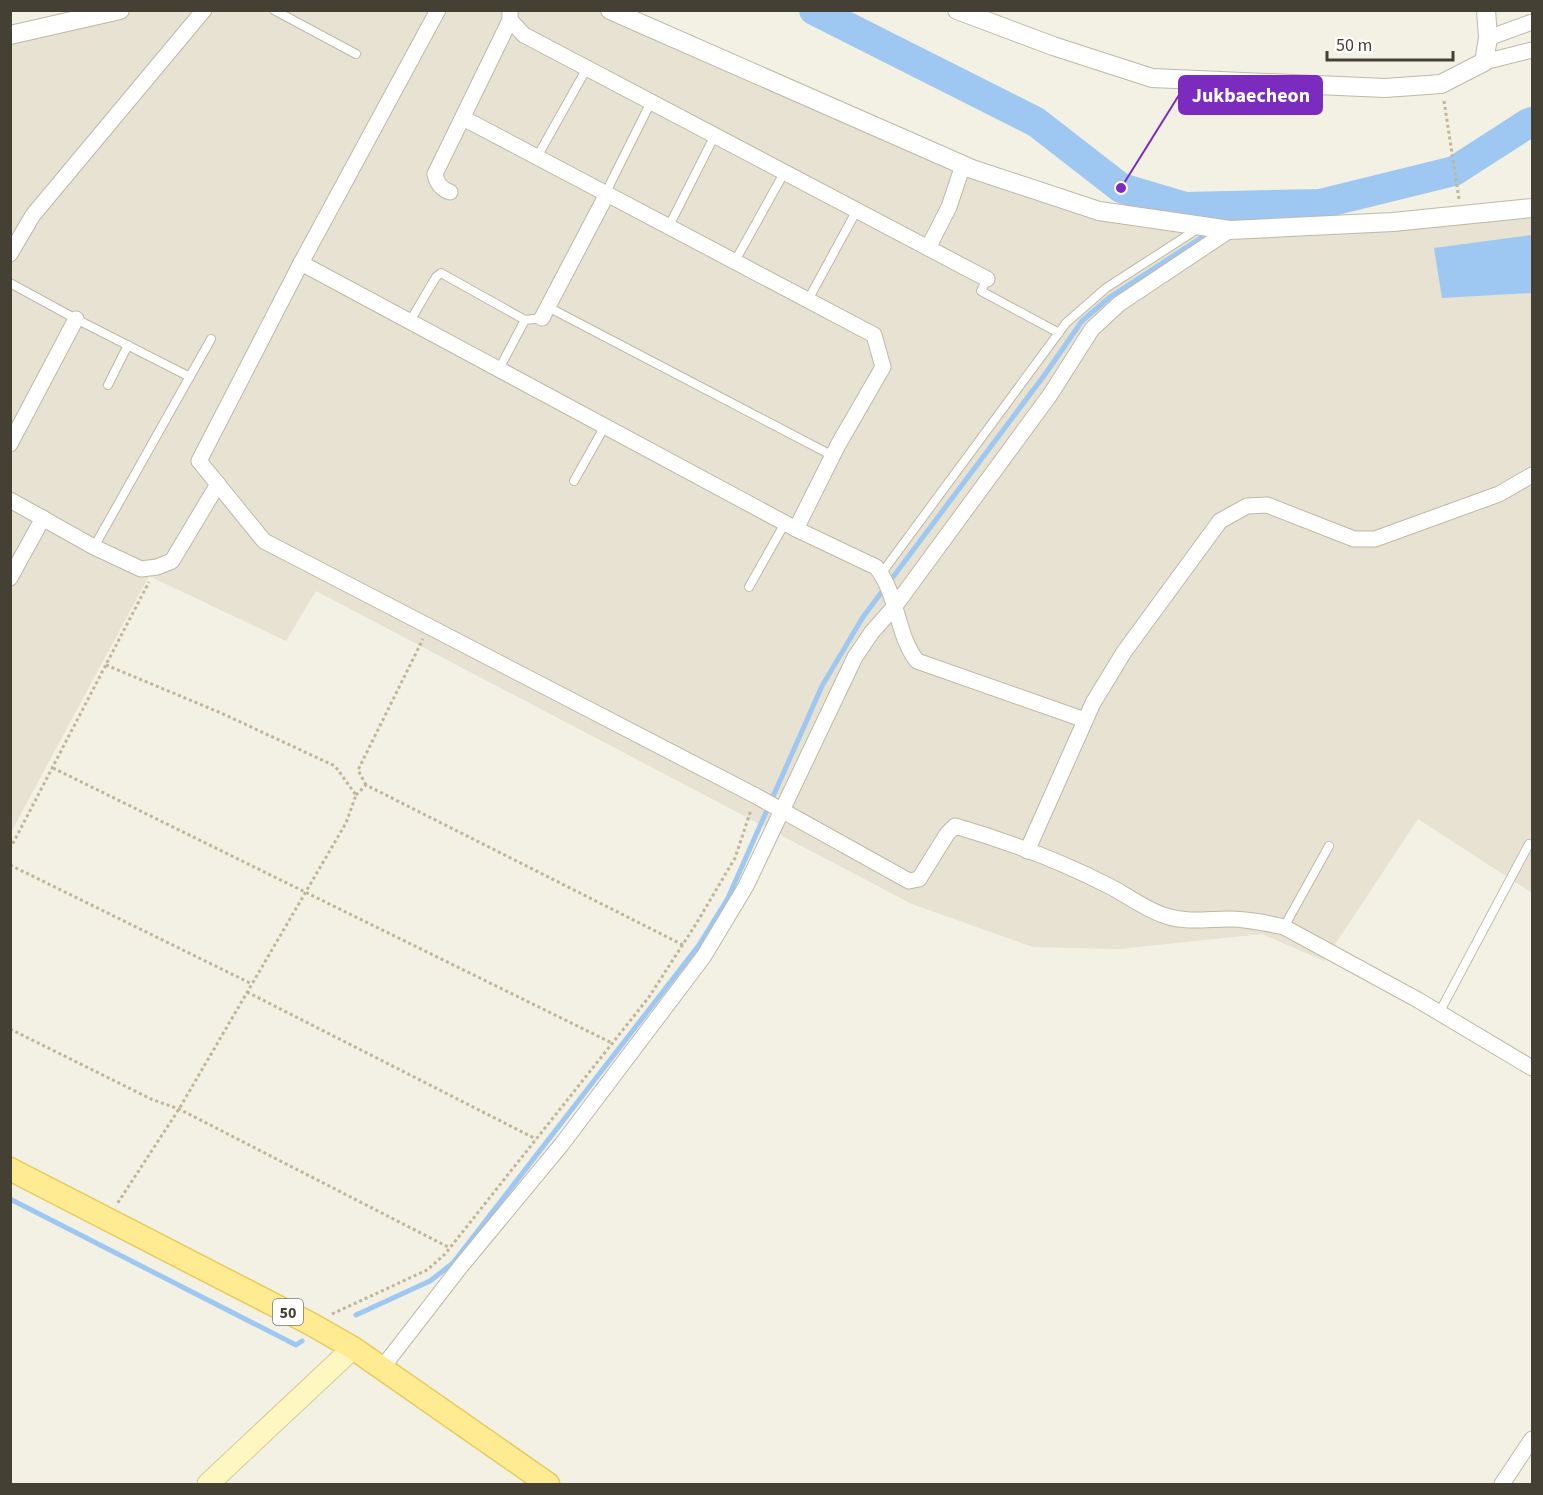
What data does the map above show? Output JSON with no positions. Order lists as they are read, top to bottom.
{
  "streets": {
    "main road": ["50"]
  },
  "places": ["Jukbaecheon"],
  "scale_bar": "50 m"
}
